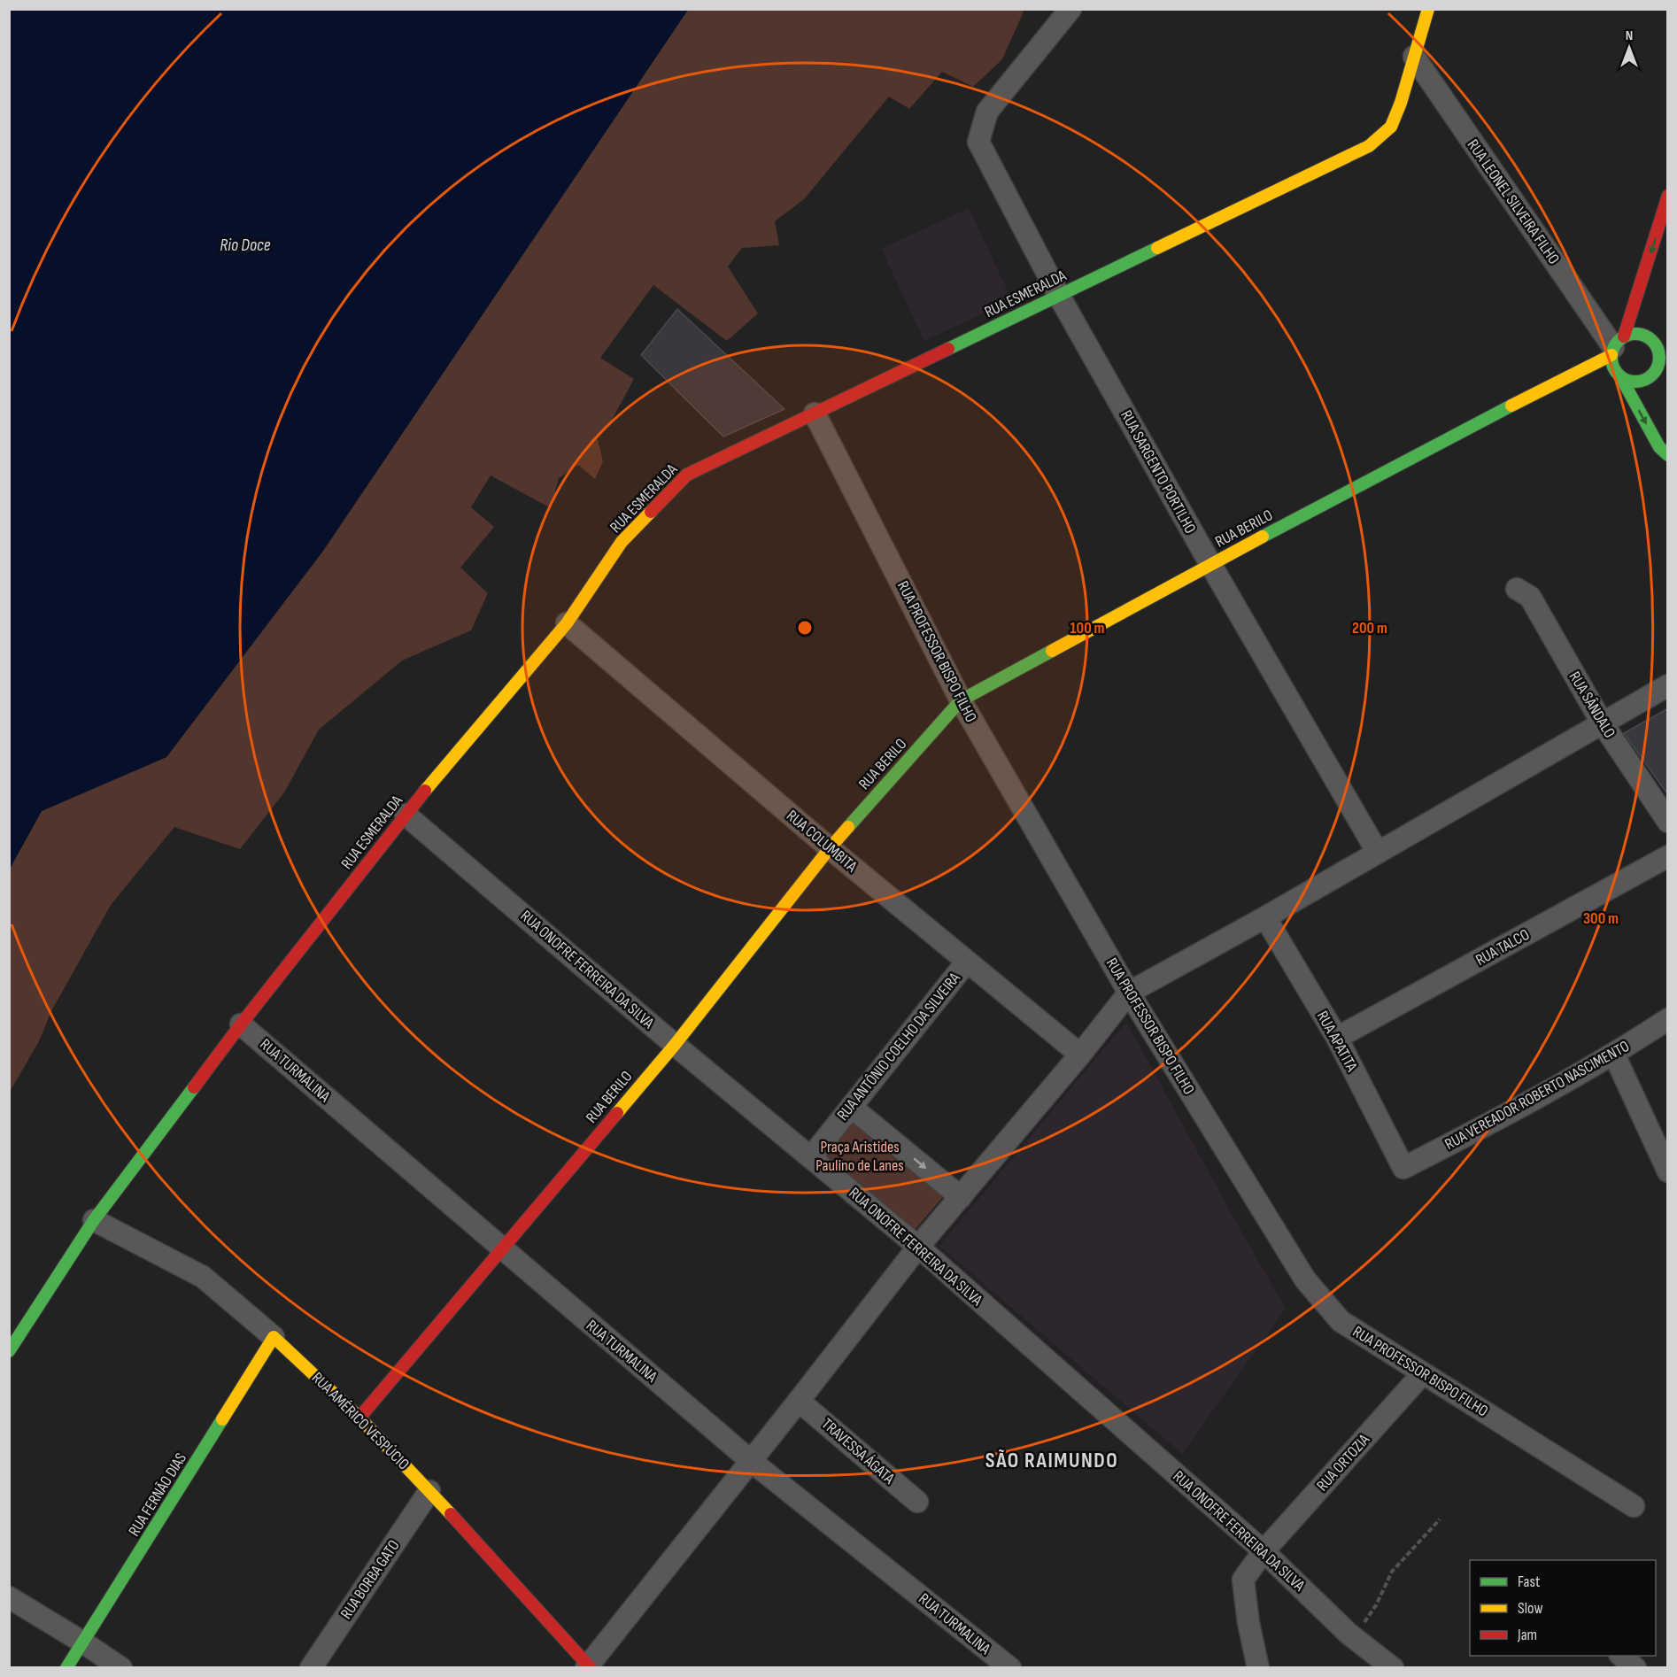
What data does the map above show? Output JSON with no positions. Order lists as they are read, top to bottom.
{
  "streets": {
    "street": [
      "RUA LEONEL SILVEIRA FILHO",
      "RUA ESMERALDA",
      "RUA SARGENTO PORTILHO",
      "RUA BERILO",
      "RUA PROFESSOR BISPO FILHO",
      "RUA SÂNDALO",
      "RUA COLUMBITA",
      "RUA TALCO",
      "RUA ONOFRE FERREIRA DA SILVA",
      "RUA APATITA",
      "RUA ANTÔNIO COELHO DA SILVEIRA",
      "RUA TURMALINA",
      "RUA VEREADOR ROBERTO NASCIMENTO",
      "RUA AMÉRICO VESPÚCIO",
      "TRAVESSA ÁGATA",
      "RUA ORTOZIA",
      "RUA FERNÃO DIAS",
      "RUA BORBA GATO"
    ]
  },
  "crossings": [
    ["RUA LEONEL SILVEIRA FILHO", "RUA ESMERALDA"],
    ["RUA LEONEL SILVEIRA FILHO", "RUA BERILO"],
    ["RUA ESMERALDA", "RUA SARGENTO PORTILHO"],
    ["RUA ESMERALDA", "RUA PROFESSOR BISPO FILHO"],
    ["RUA ESMERALDA", "RUA COLUMBITA"],
    ["RUA ESMERALDA", "RUA ONOFRE FERREIRA DA SILVA"],
    ["RUA ESMERALDA", "RUA TURMALINA"],
    ["RUA ESMERALDA", "RUA AMÉRICO VESPÚCIO"],
    ["RUA SARGENTO PORTILHO", "RUA BERILO"],
    ["RUA BERILO", "RUA PROFESSOR BISPO FILHO"],
    ["RUA BERILO", "RUA COLUMBITA"],
    ["RUA BERILO", "RUA ONOFRE FERREIRA DA SILVA"],
    ["RUA BERILO", "RUA TURMALINA"],
    ["RUA BERILO", "RUA AMÉRICO VESPÚCIO"],
    ["RUA PROFESSOR BISPO FILHO", "RUA ORTOZIA"],
    ["RUA COLUMBITA", "RUA ANTÔNIO COELHO DA SILVEIRA"],
    ["RUA TALCO", "RUA APATITA"],
    ["RUA ONOFRE FERREIRA DA SILVA", "RUA ANTÔNIO COELHO DA SILVEIRA"],
    ["RUA ONOFRE FERREIRA DA SILVA", "RUA ORTOZIA"],
    ["RUA APATITA", "RUA VEREADOR ROBERTO NASCIMENTO"],
    ["RUA AMÉRICO VESPÚCIO", "RUA FERNÃO DIAS"],
    ["RUA AMÉRICO VESPÚCIO", "RUA BORBA GATO"]
  ],
  "districts": ["SÃO RAIMUNDO"],
  "water": ["Rio Doce"],
  "parks": ["Praça Aristides Paulino de Lanes"],
  "legend": ["Fast", "Slow", "Jam"],
  "north": "top",
  "rings": ["100 m", "200 m", "300 m"]
}
